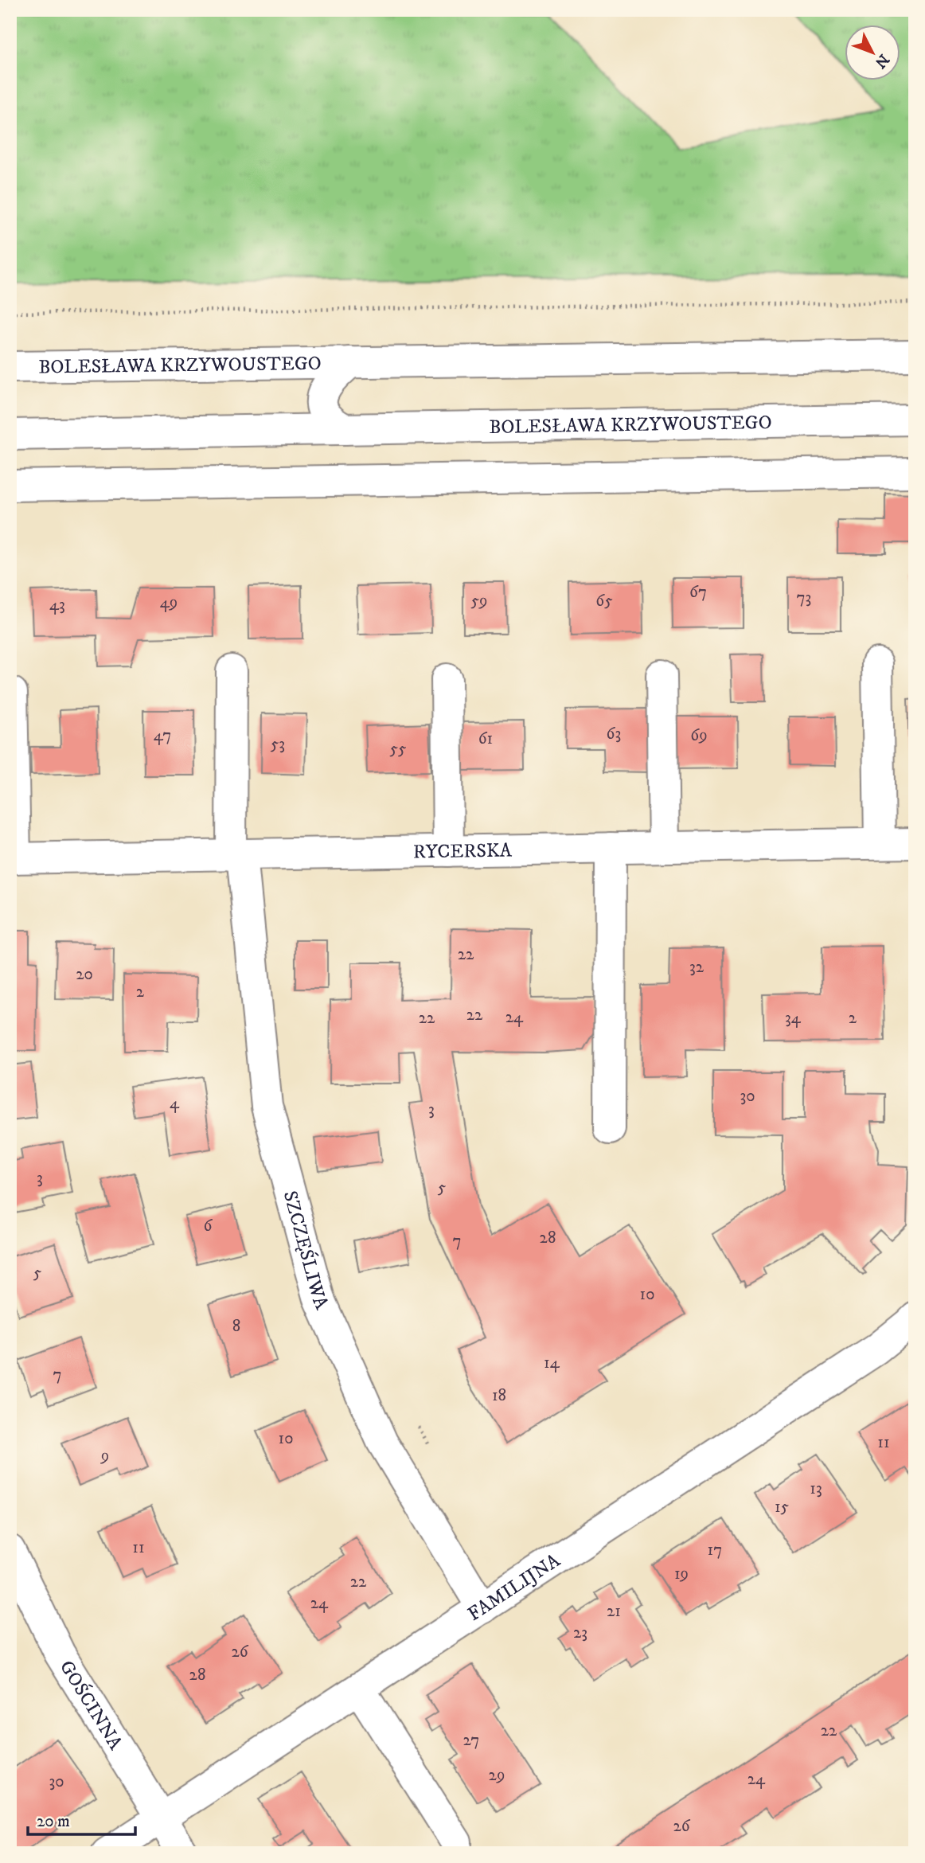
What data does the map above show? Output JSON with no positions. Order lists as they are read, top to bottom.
{
  "streets": {
    "street": [
      "BOLESŁAWA KRZYWOUSTEGO",
      "RYCERSKA",
      "SZCZĘŚLIWA",
      "FAMILIJNA",
      "GOŚCINNA"
    ]
  },
  "crossings": [
    ["RYCERSKA", "SZCZĘŚLIWA"],
    ["SZCZĘŚLIWA", "FAMILIJNA"],
    ["FAMILIJNA", "GOŚCINNA"]
  ],
  "house_numbers": [
    "67",
    "73",
    "59",
    "65",
    "49",
    "43",
    "63",
    "47",
    "69",
    "61",
    "53",
    "55",
    "22",
    "32",
    "20",
    "2",
    "22",
    "24",
    "22",
    "34",
    "2",
    "30",
    "4",
    "3",
    "3",
    "5",
    "6",
    "28",
    "7",
    "5",
    "10",
    "8",
    "14",
    "7",
    "18",
    "10",
    "11",
    "9",
    "13",
    "15",
    "11",
    "17",
    "19",
    "22",
    "24",
    "21",
    "23",
    "26",
    "28",
    "22",
    "27",
    "29",
    "24",
    "30",
    "26"
  ],
  "scale_bar": "20 m",
  "north": "bottom right"
}
